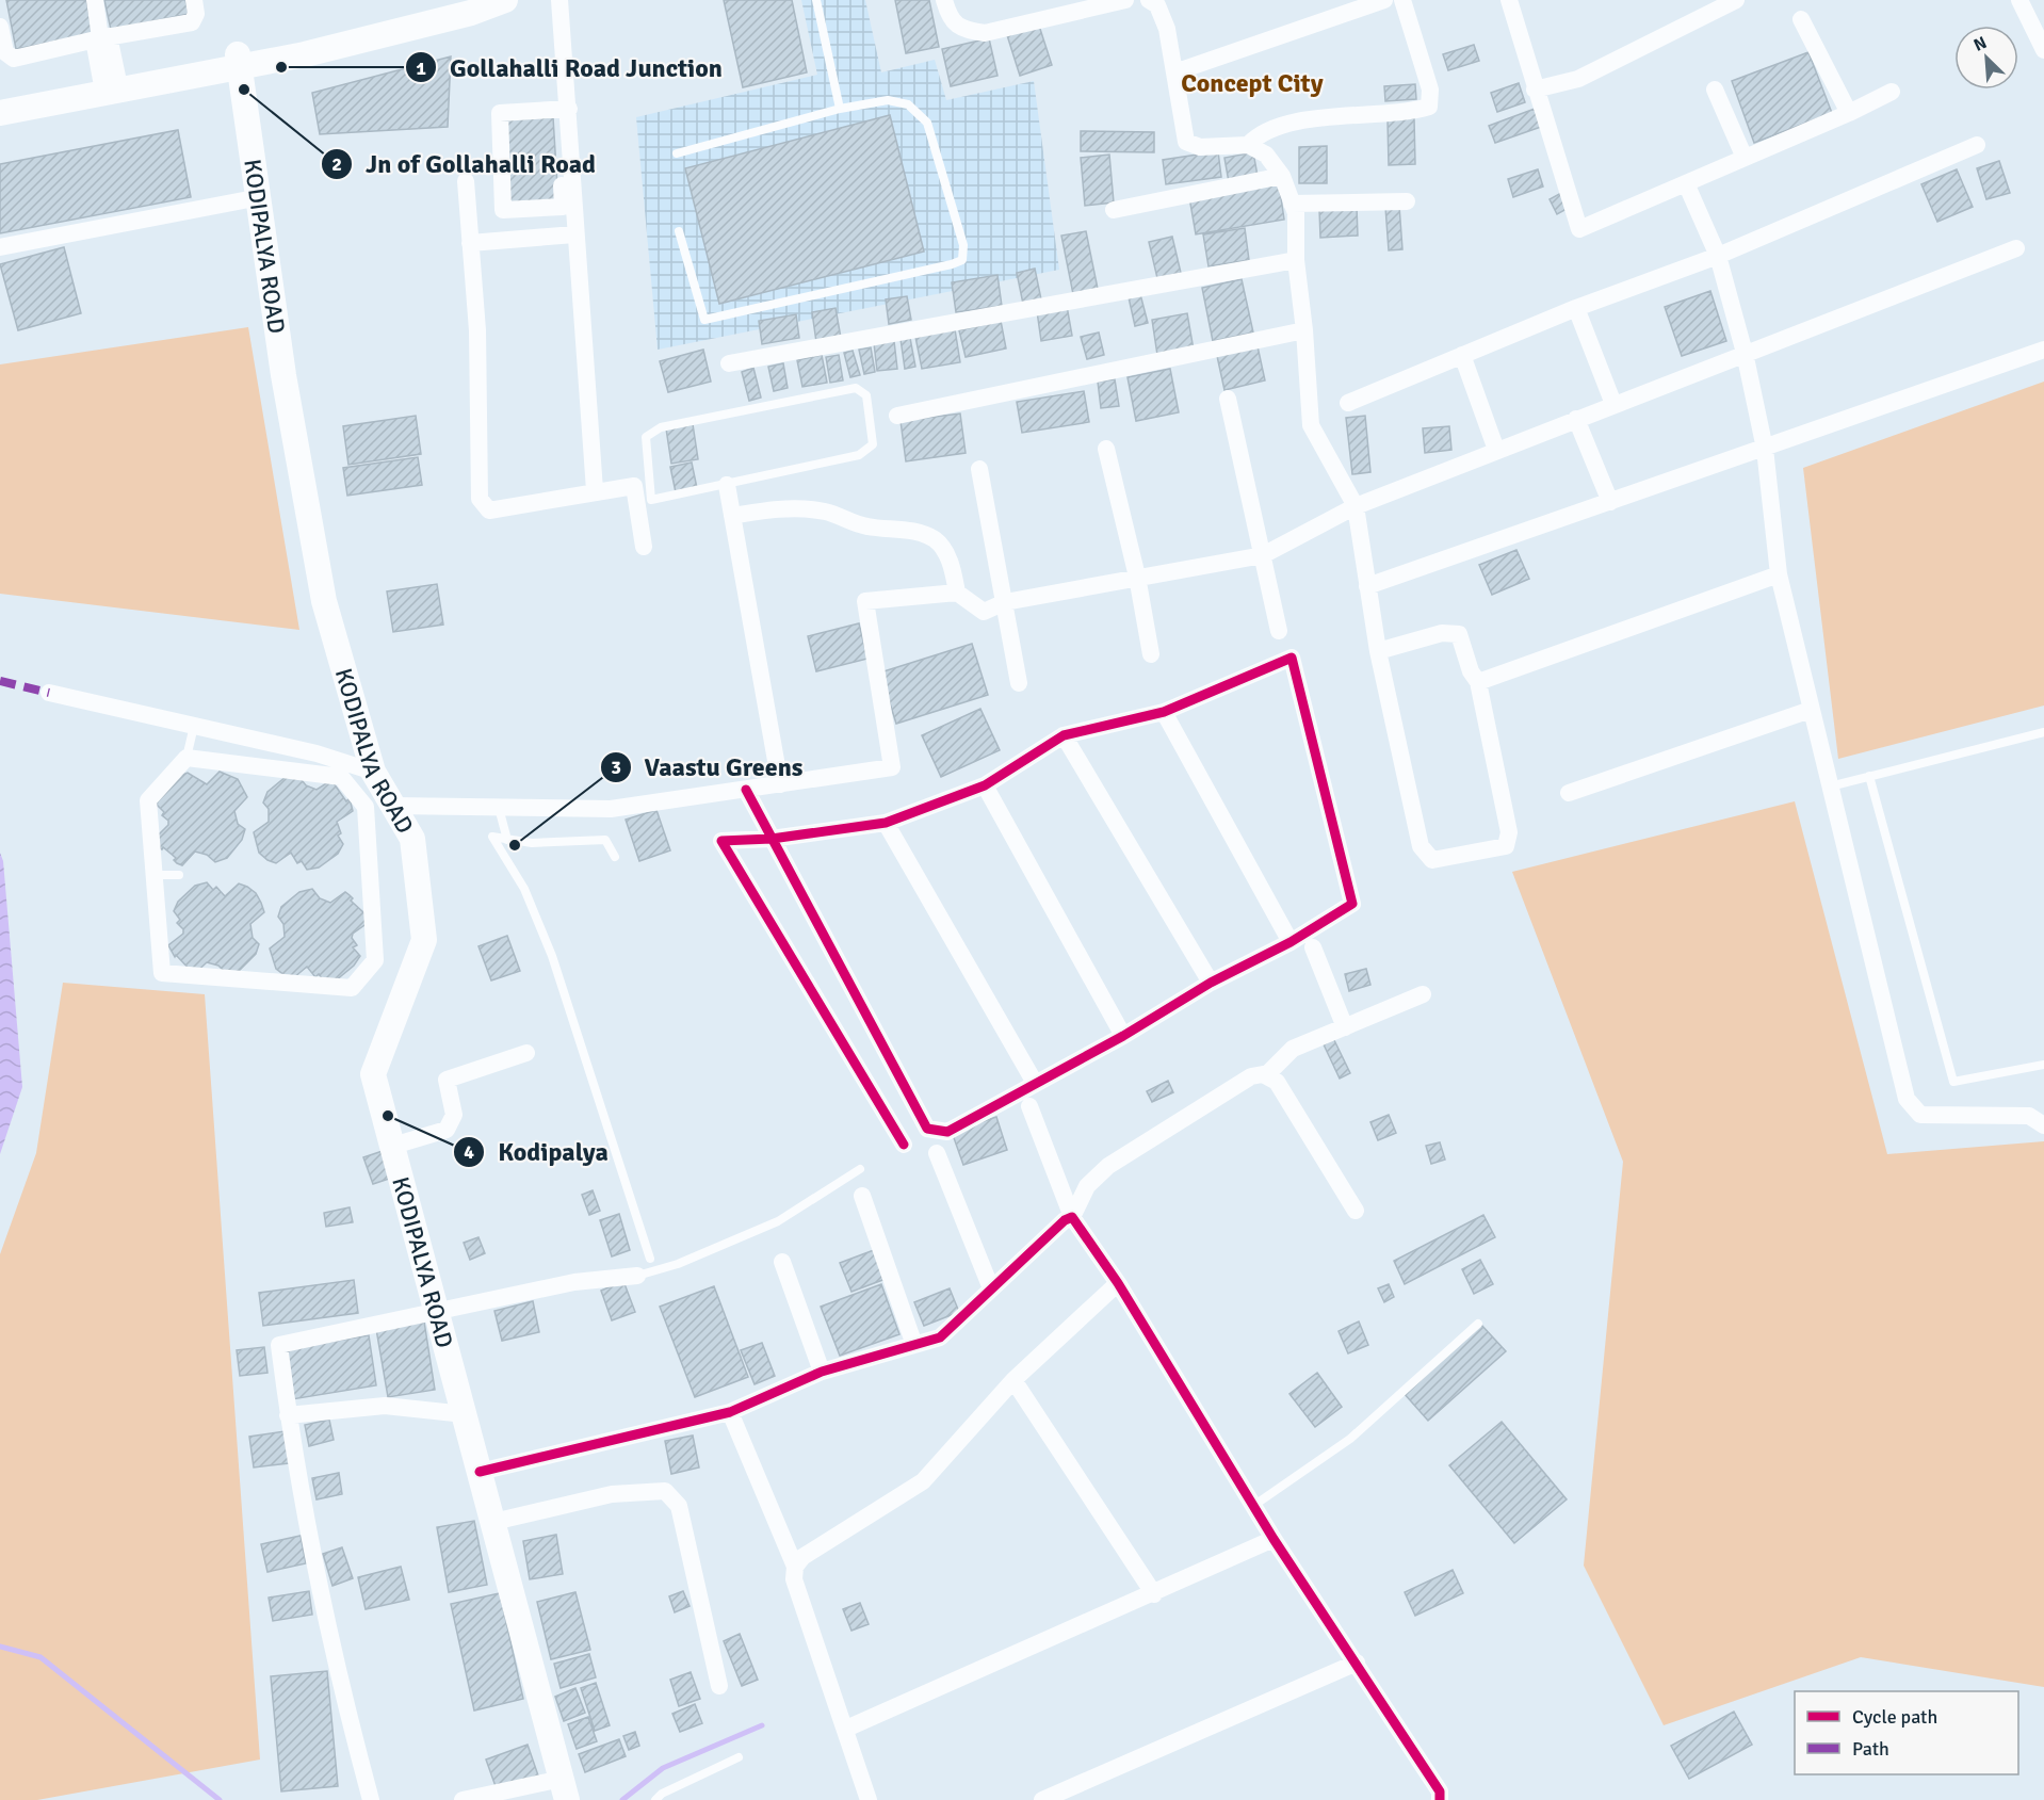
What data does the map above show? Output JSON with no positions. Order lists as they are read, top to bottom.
{
  "streets": {
    "main road": ["KODIPALYA ROAD"]
  },
  "districts": ["Concept City"],
  "places": [
    "Gollahalli Road Junction",
    "Jn of Gollahalli Road",
    "Vaastu Greens",
    "Kodipalya"
  ],
  "legend": ["Cycle path", "Path"],
  "north": "top left"
}
